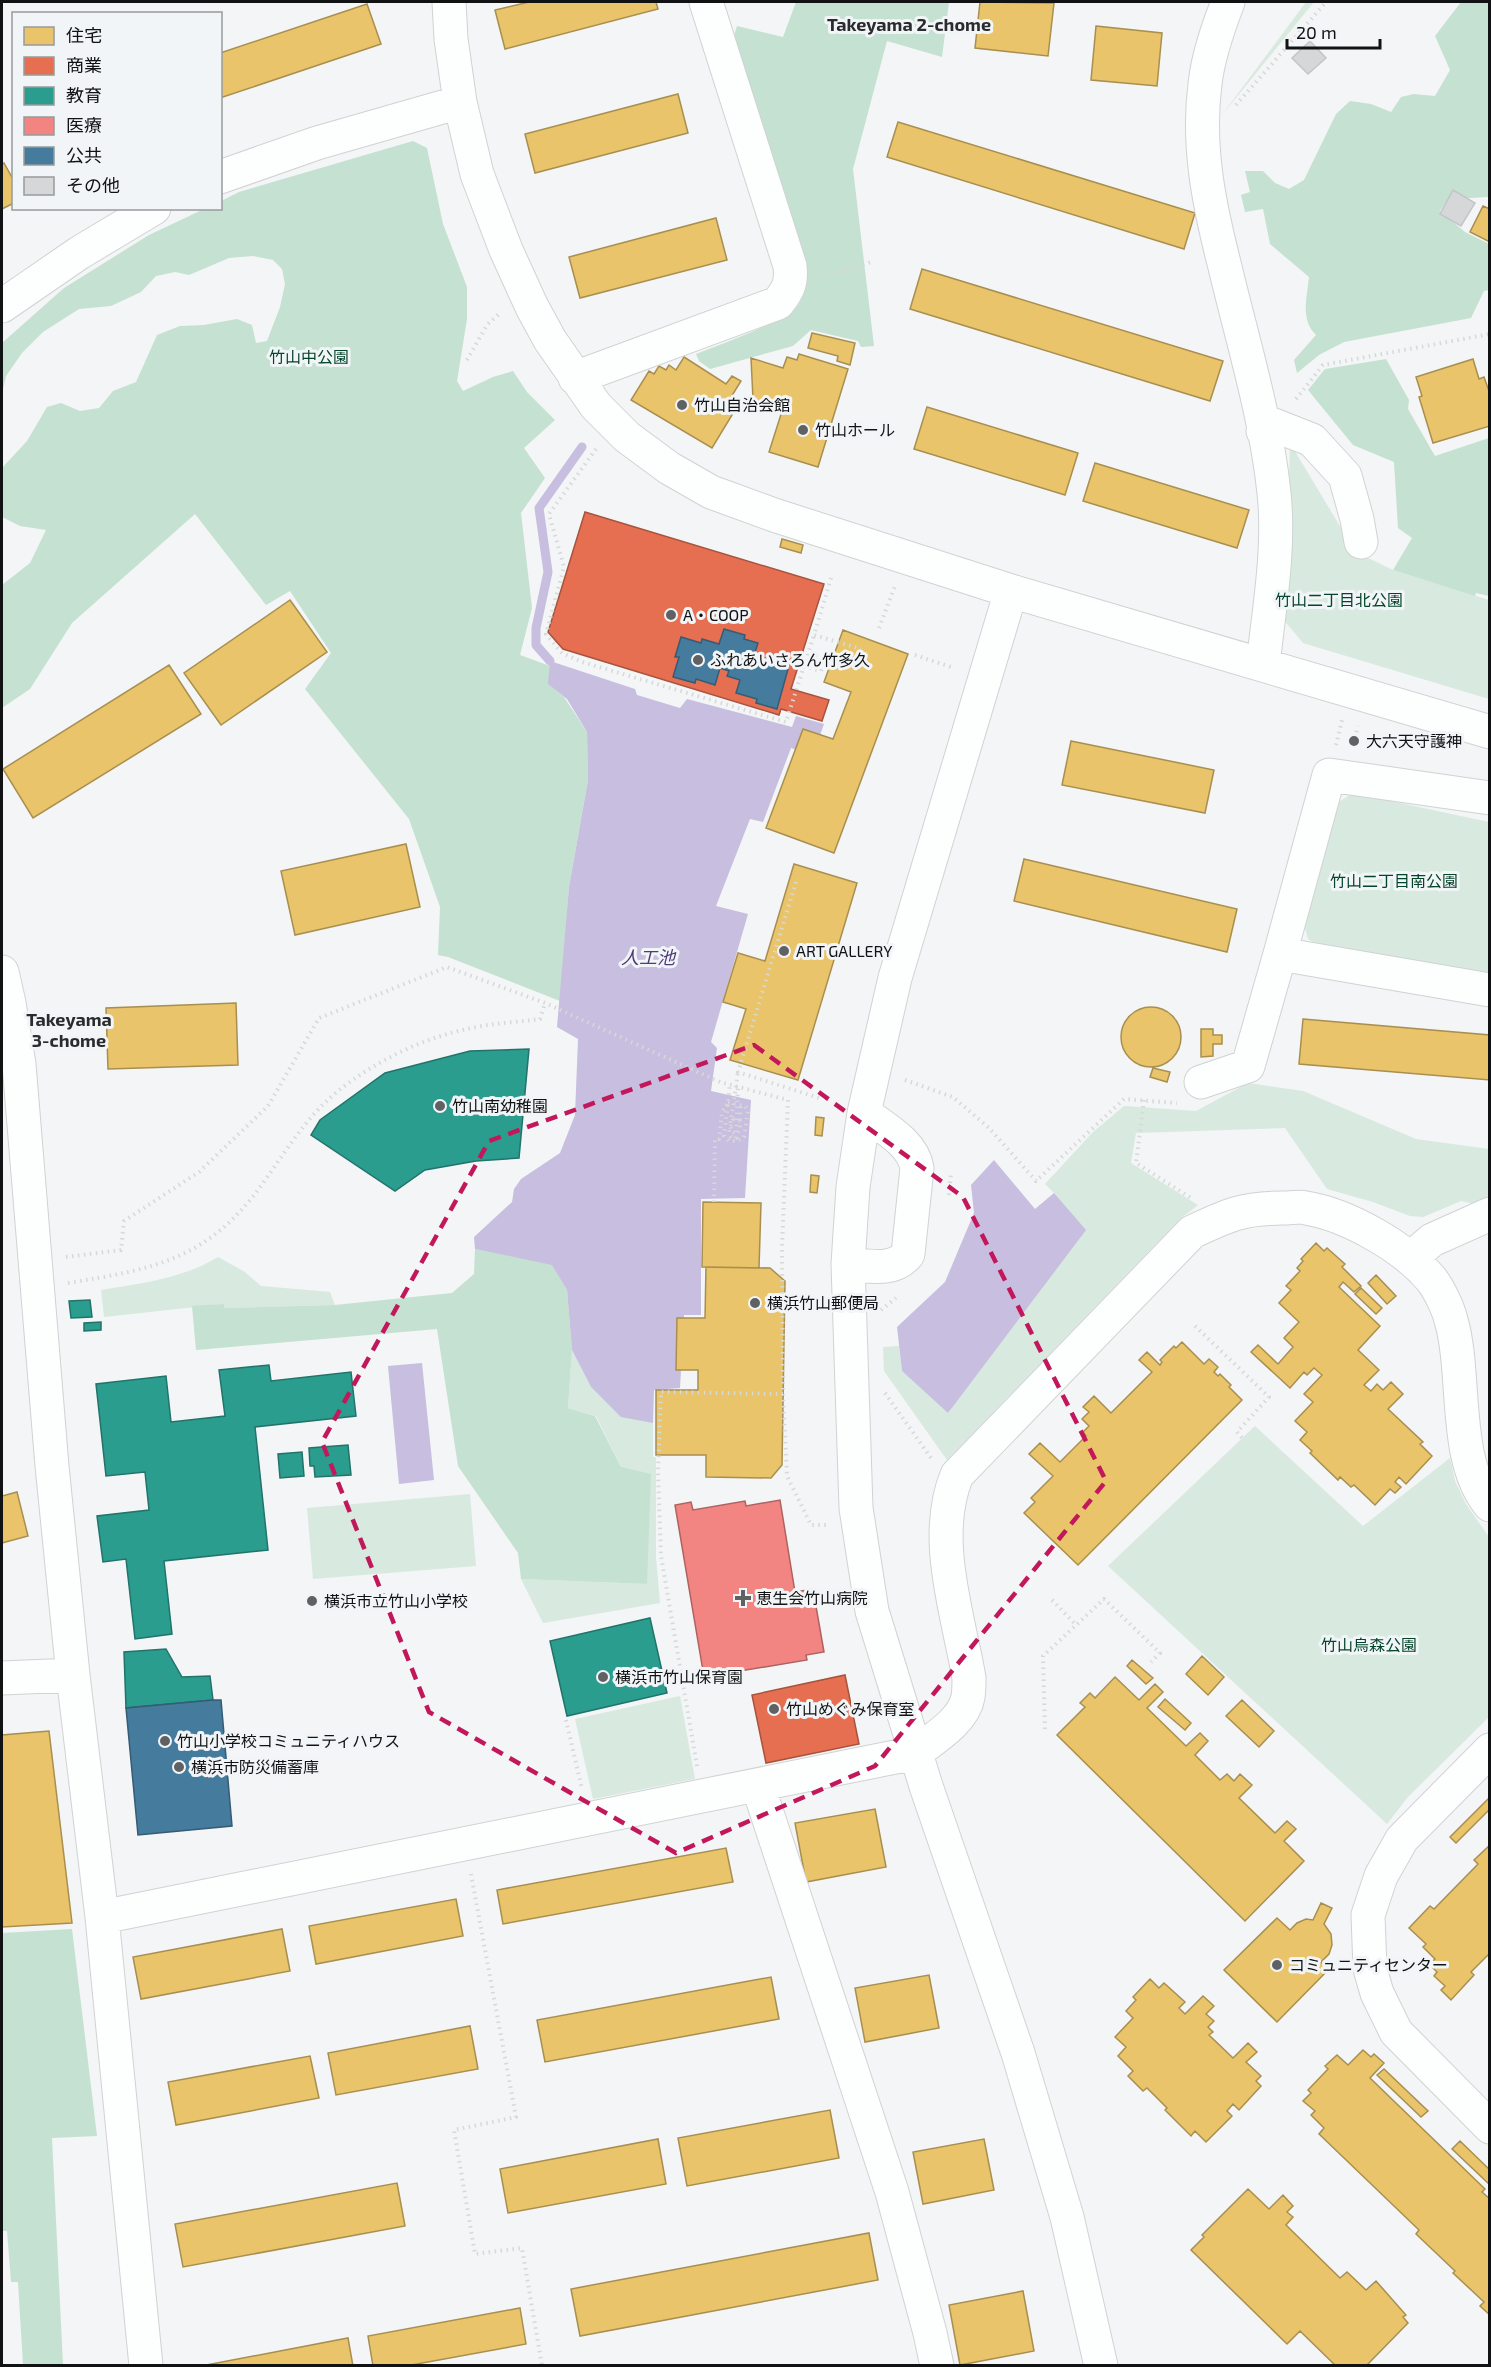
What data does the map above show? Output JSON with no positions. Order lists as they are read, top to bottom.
{
  "districts": ["Takeyama 2-chome", "Takeyama 3-chome"],
  "water": ["人工池"],
  "parks": [
    "竹山中公園",
    "竹山二丁目北公園",
    "竹山二丁目南公園",
    "竹山烏森公園"
  ],
  "places": {
    "other": [
      "竹山自治会館",
      "竹山ホール",
      "A・COOP",
      "ふれあいさろん竹多久",
      "大六天守護神",
      "ART GALLERY",
      "竹山南幼稚園",
      "横浜竹山郵便局",
      "横浜市立竹山小学校",
      "横浜市竹山保育園",
      "竹山めぐみ保育室",
      "竹山小学校コミュニティハウス",
      "横浜市防災備蓄庫",
      "コミュニティセンター"
    ],
    "health": ["恵生会竹山病院"]
  },
  "legend": [
    "住宅",
    "商業",
    "教育",
    "医療",
    "公共",
    "その他"
  ],
  "scale_bar": "20 m"
}
